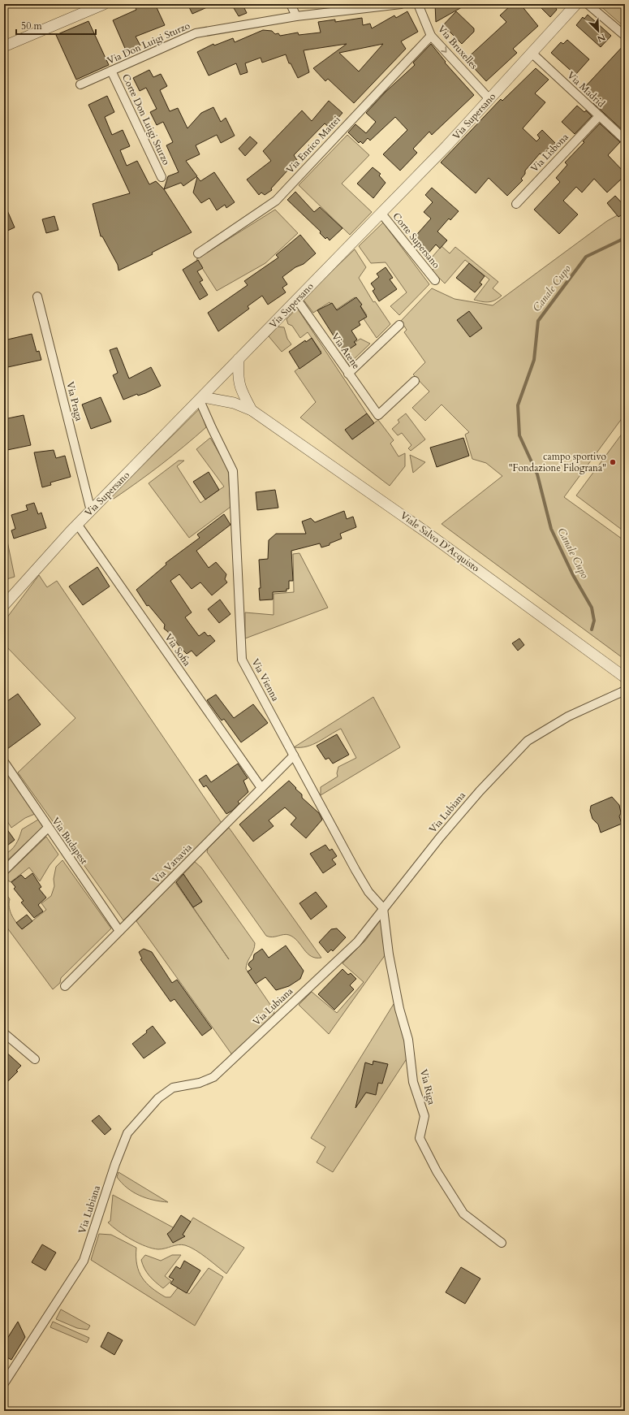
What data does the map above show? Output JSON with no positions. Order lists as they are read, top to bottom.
{
  "streets": {
    "street": [
      "Via Don Luigi Sturzo",
      "Via Bruxelles",
      "Via Madrid",
      "Via Supersano",
      "Corte Don Luigi Sturzo",
      "Via Enrico Mattei",
      "Via Lisbona",
      "Corte Supersano",
      "Via Atene",
      "Via Praga",
      "Viale Salvo D'Acquisto",
      "Via Sofia",
      "Via Vienna",
      "Via Lubiana",
      "Via Budapest",
      "Via Varsavia",
      "Via Riga"
    ]
  },
  "crossings": [
    ["Via Don Luigi Sturzo", "Corte Don Luigi Sturzo"],
    ["Via Bruxelles", "Via Supersano"],
    ["Via Bruxelles", "Via Enrico Mattei"],
    ["Via Madrid", "Via Supersano"],
    ["Via Madrid", "Via Lisbona"],
    ["Via Supersano", "Corte Supersano"],
    ["Via Supersano", "Via Atene"],
    ["Via Supersano", "Via Praga"],
    ["Via Supersano", "Viale Salvo D'Acquisto"],
    ["Via Supersano", "Via Sofia"],
    ["Via Supersano", "Via Vienna"],
    ["Viale Salvo D'Acquisto", "Via Vienna"],
    ["Via Sofia", "Via Varsavia"],
    ["Via Vienna", "Via Lubiana"],
    ["Via Vienna", "Via Varsavia"],
    ["Via Vienna", "Via Riga"],
    ["Via Lubiana", "Via Riga"],
    ["Via Budapest", "Via Varsavia"]
  ],
  "one_way": ["Via Bruxelles"],
  "water": ["Canale Cupo"],
  "places": ["campo sportivo \"Fondazione Filograna\""],
  "scale_bar": "50 m",
  "north": "bottom right"
}
